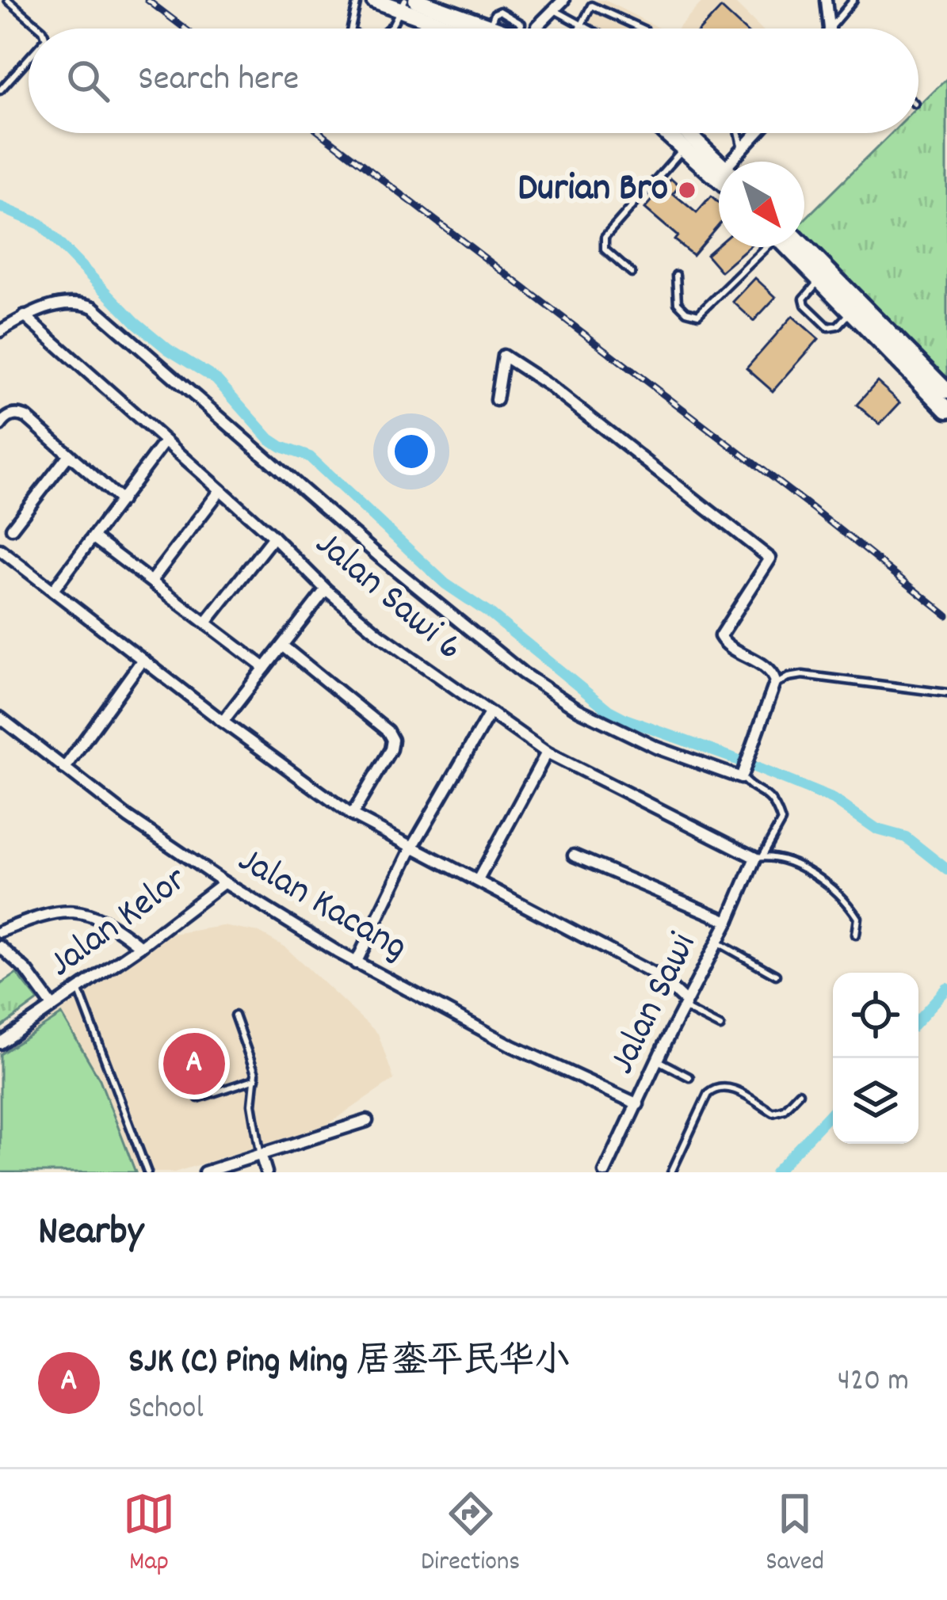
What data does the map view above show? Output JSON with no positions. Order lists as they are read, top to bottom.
{
  "streets": {
    "street": [
      "Jalan Sawi 6",
      "Jalan Kacang",
      "Jalan Kelor",
      "Jalan Sawi"
    ]
  },
  "crossings": [
    ["Jalan Sawi 6", "Jalan Sawi"],
    ["Jalan Kacang", "Jalan Kelor"],
    ["Jalan Kacang", "Jalan Sawi"]
  ],
  "places": ["Durian Bro"],
  "north": "bottom right",
  "page": {
    "search": "Search here",
    "pins": "A",
    "heading": "Nearby",
    "list": [
      {
        "mark": "A",
        "name": "SJK (C) Ping Ming 居銮平民华小",
        "note": "School",
        "value": "420 m"
      }
    ],
    "nav": ["Map", "Directions", "Saved"]
  }
}
